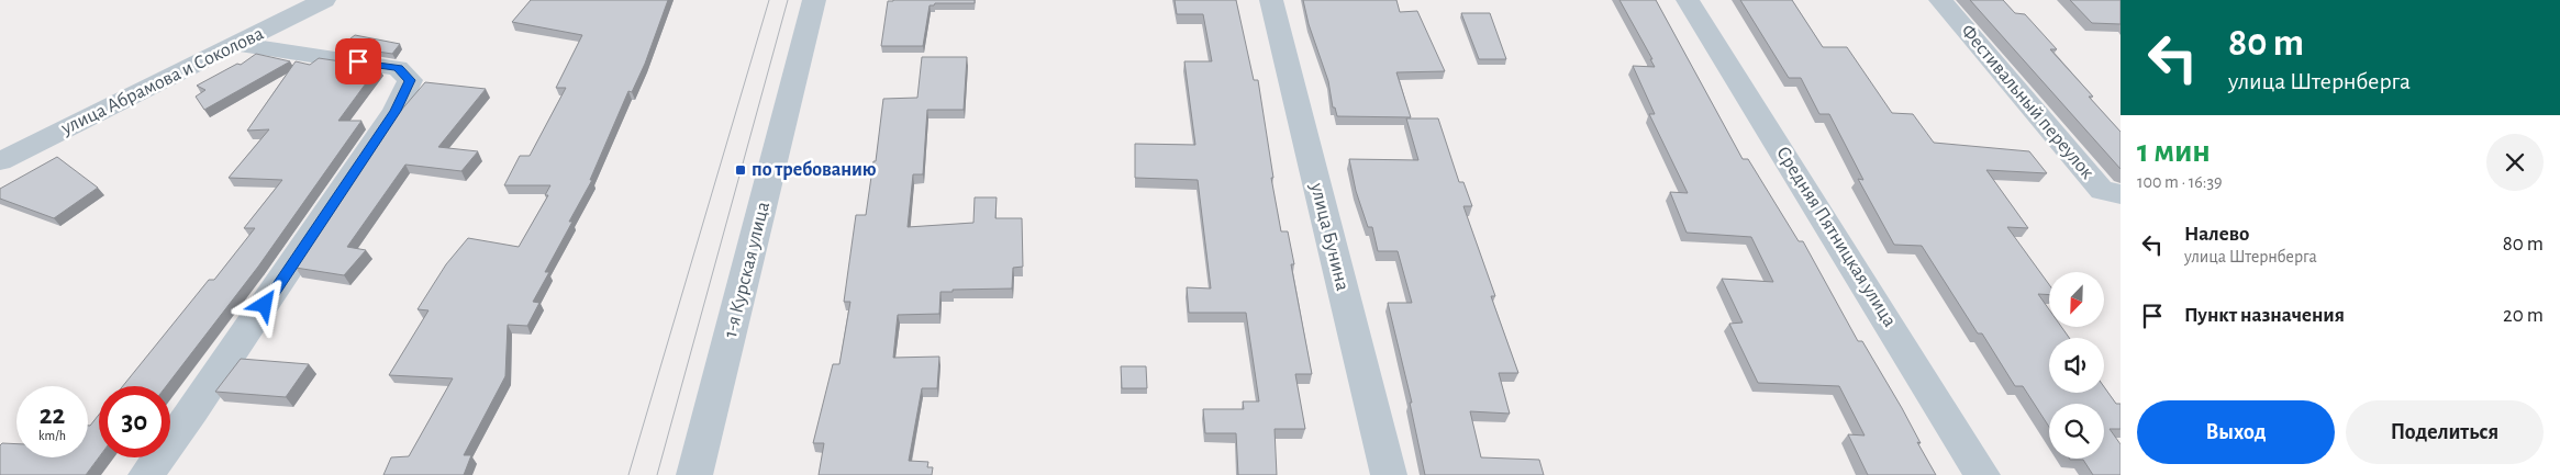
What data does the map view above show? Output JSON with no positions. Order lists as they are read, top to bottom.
{
  "streets": {
    "street": [
      "улица Абрамова и Соколова",
      "Фестивальный переулок",
      "улица Бунина",
      "Средняя Пятницкая улица",
      "1-я Курская улица"
    ]
  },
  "places": {
    "transit": ["по требованию"]
  },
  "north": "bottom left",
  "page": {
    "turn": ["80 m", "улица Штернберга"],
    "heading": ["1 мин", "100 m · 16:39"],
    "list": [
      {
        "name": "Налево",
        "note": "улица Штернберга",
        "value": "80 m"
      },
      {
        "name": "Пункт назначения",
        "value": "20 m"
      }
    ],
    "speed": "22 km/h",
    "limit": "30",
    "buttons": ["Выход", "Поделиться"]
  }
}
